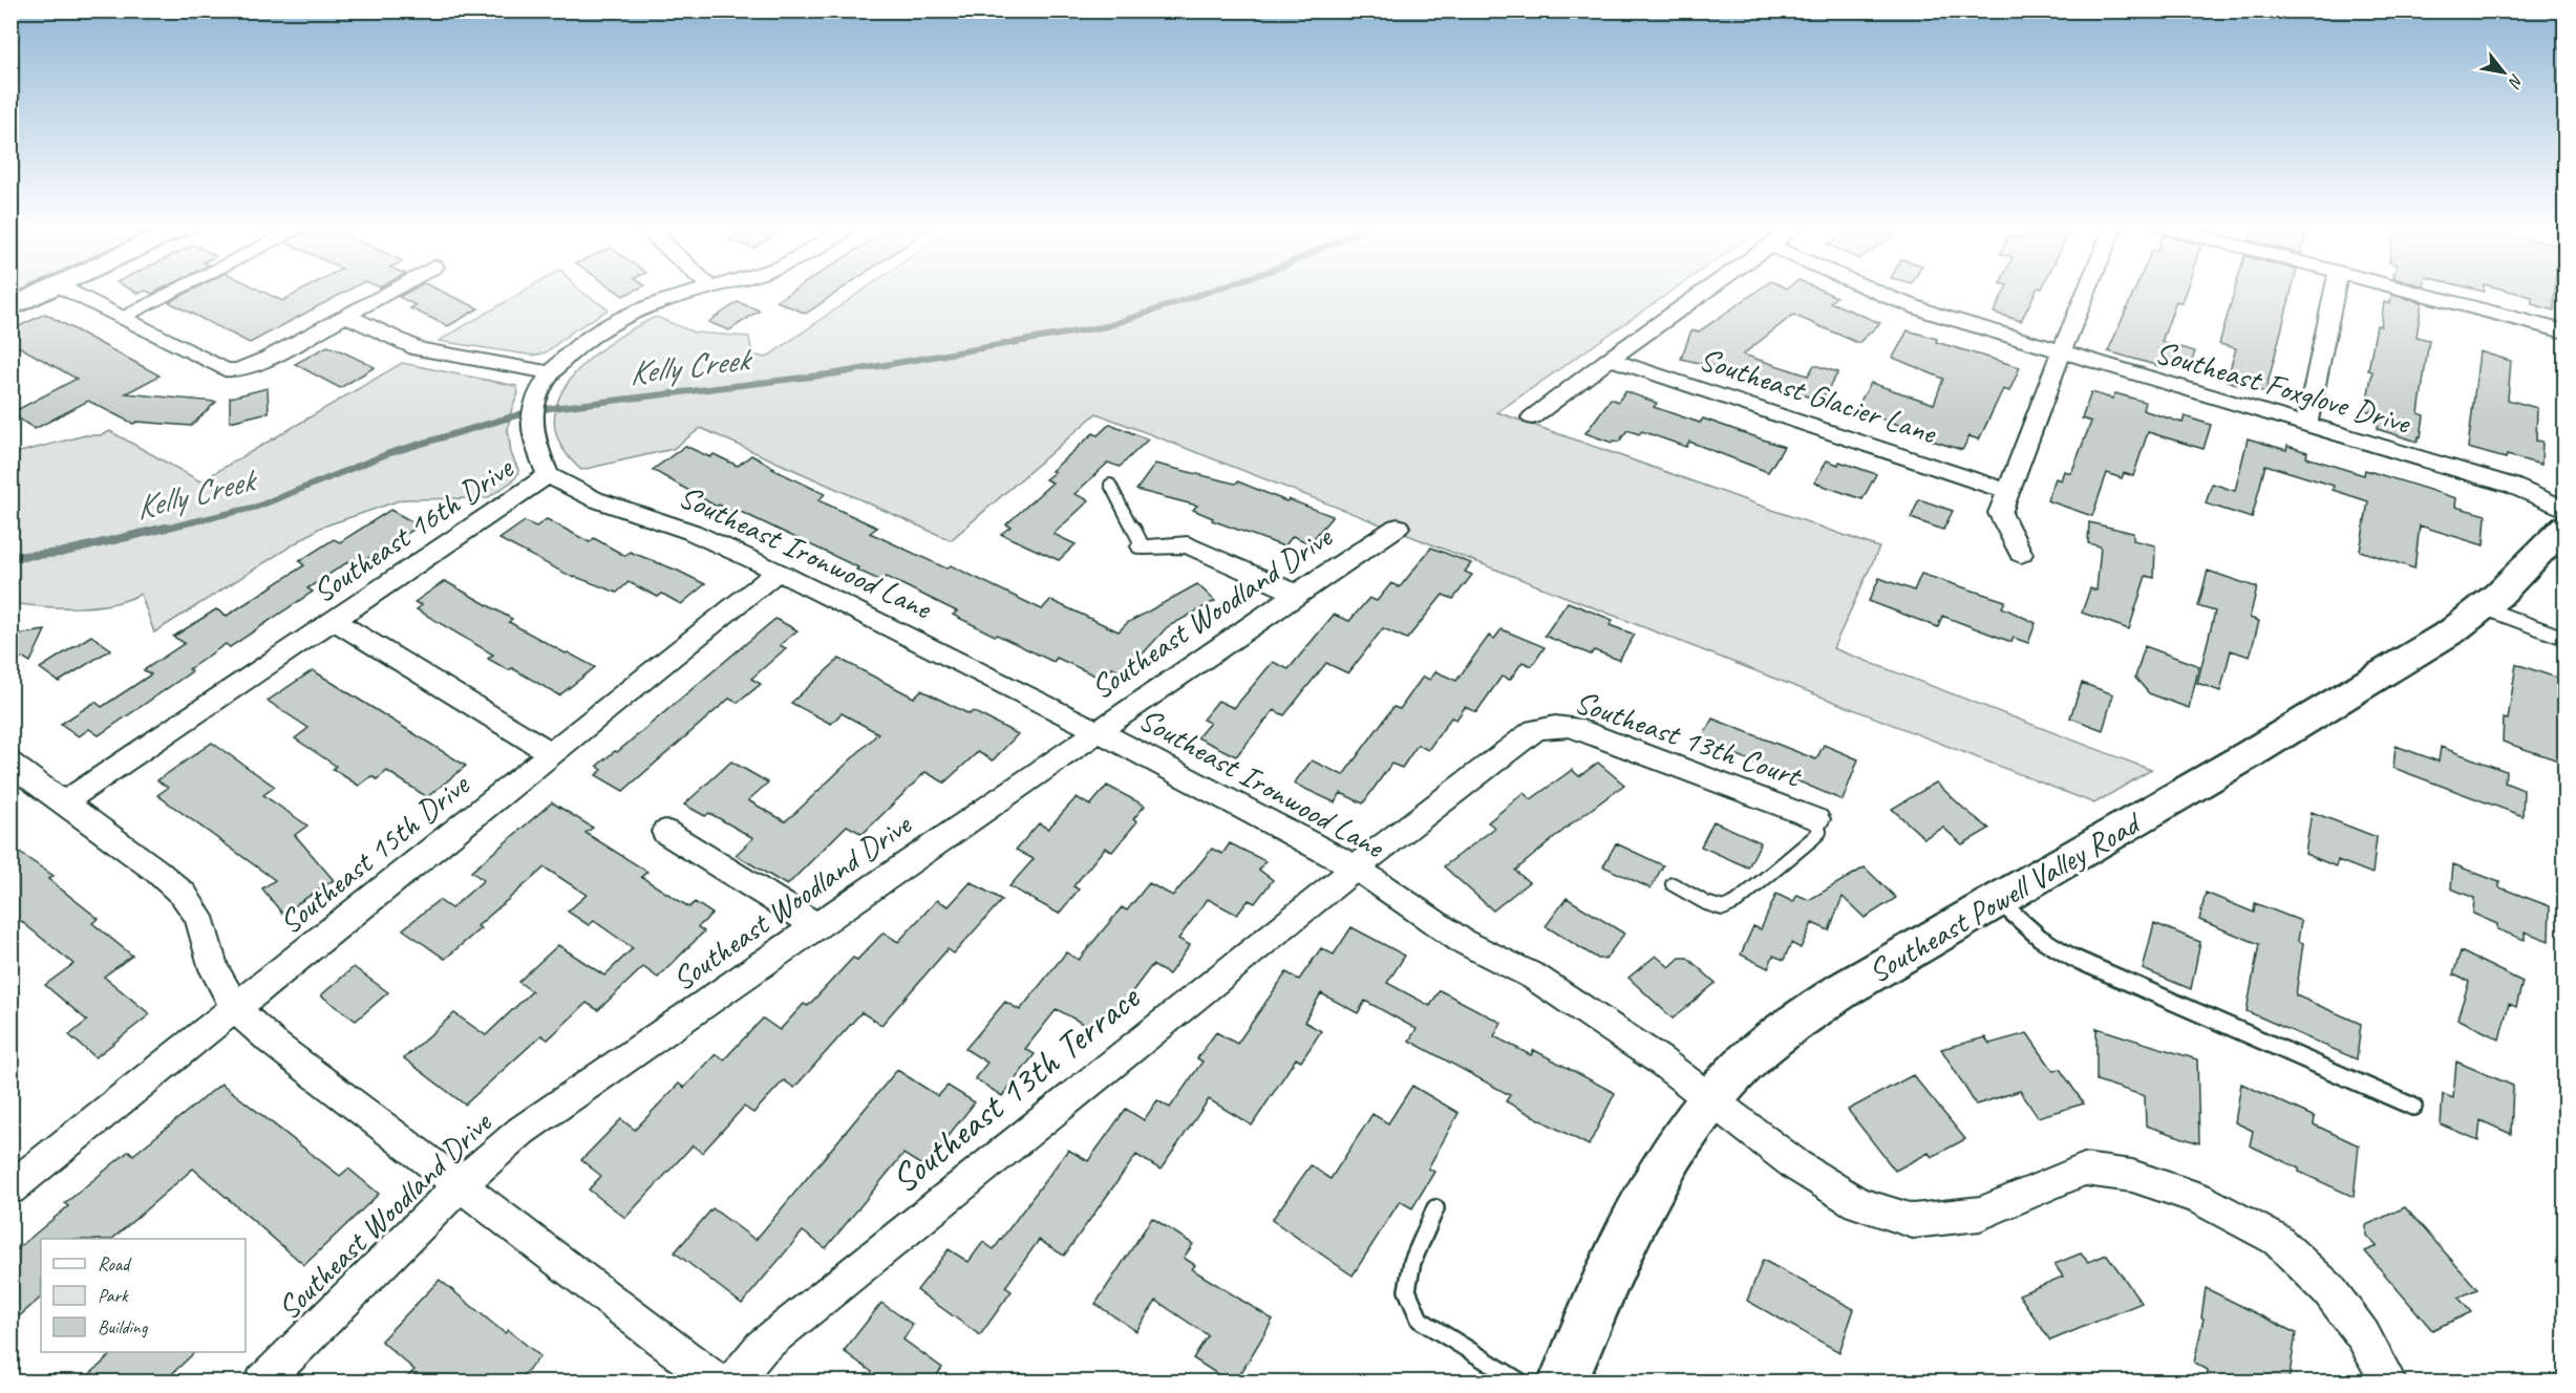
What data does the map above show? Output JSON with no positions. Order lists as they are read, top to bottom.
{
  "streets": {
    "main road": ["Southeast Powell Valley Road"],
    "street": [
      "Southeast Foxglove Drive",
      "Southeast Glacier Lane",
      "Southeast 16th Drive",
      "Southeast Ironwood Lane",
      "Southeast Woodland Drive",
      "Southeast 13th Court",
      "Southeast 15th Drive",
      "Southeast 13th Terrace"
    ]
  },
  "crossings": [
    ["Southeast 16th Drive", "Southeast Ironwood Lane"],
    ["Southeast Ironwood Lane", "Southeast Woodland Drive"],
    ["Southeast Ironwood Lane", "Southeast 13th Court"],
    ["Southeast Ironwood Lane", "Southeast 15th Drive"],
    ["Southeast Ironwood Lane", "Southeast Powell Valley Road"],
    ["Southeast Ironwood Lane", "Southeast 13th Terrace"],
    ["Southeast 13th Court", "Southeast 13th Terrace"]
  ],
  "water": ["Kelly Creek"],
  "legend": ["Road", "Park", "Building"],
  "north": "bottom right"
}
